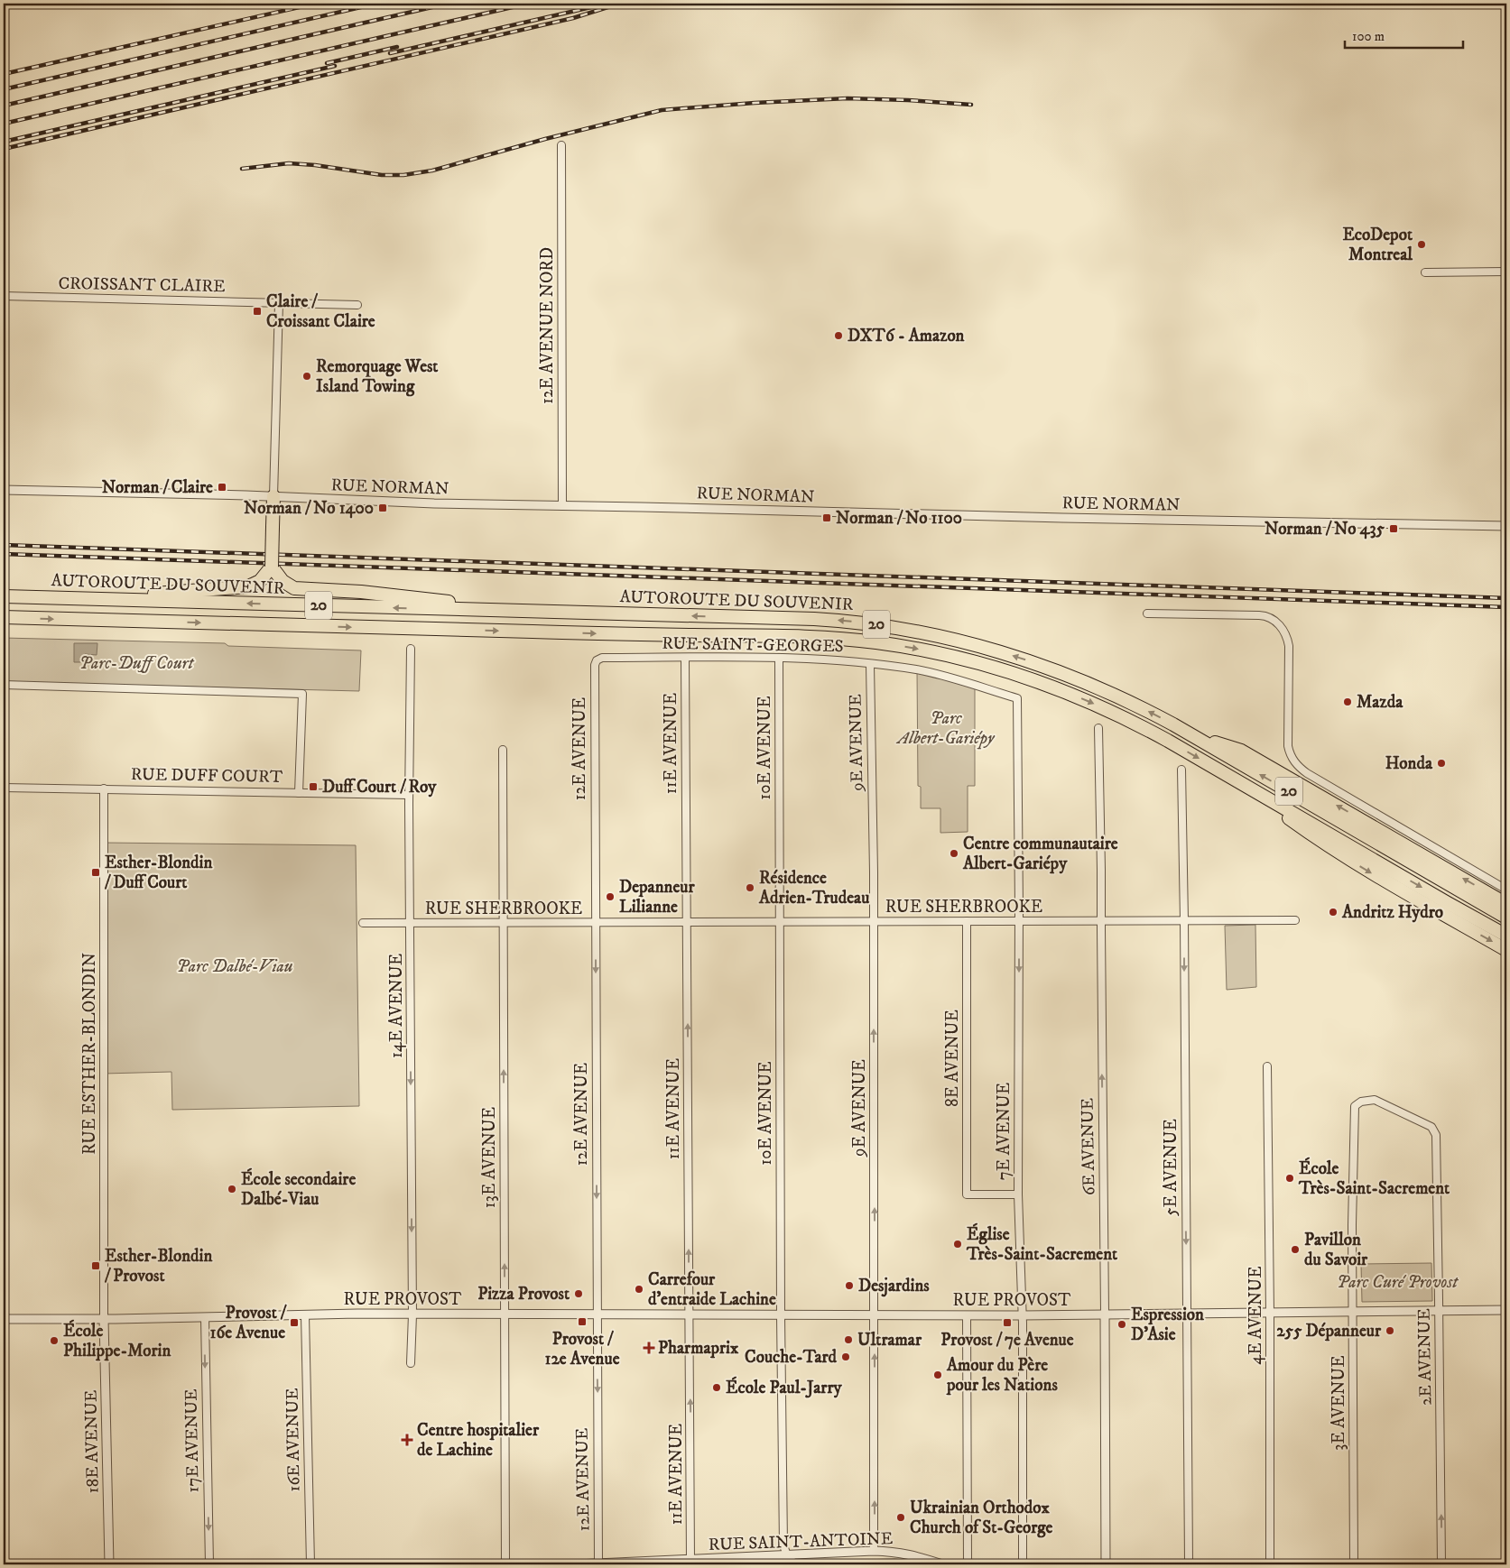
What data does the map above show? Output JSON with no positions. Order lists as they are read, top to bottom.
{
  "streets": {
    "highway": ["AUTOROUTE DU SOUVENIR", "20"],
    "street": [
      "CROISSANT CLAIRE",
      "12E AVENUE NORD",
      "RUE NORMAN",
      "RUE SAINT-GEORGES",
      "9E AVENUE",
      "11E AVENUE",
      "10E AVENUE",
      "12E AVENUE",
      "RUE DUFF COURT",
      "RUE SHERBROOKE",
      "14E AVENUE",
      "RUE ESTHER-BLONDIN",
      "8E AVENUE",
      "7E AVENUE",
      "6E AVENUE",
      "13E AVENUE",
      "5E AVENUE",
      "RUE PROVOST",
      "4E AVENUE",
      "2E AVENUE",
      "3E AVENUE",
      "16E AVENUE",
      "17E AVENUE",
      "18E AVENUE",
      "RUE SAINT-ANTOINE"
    ]
  },
  "crossings": [
    ["12E AVENUE NORD", "RUE NORMAN"],
    ["RUE SAINT-GEORGES", "9E AVENUE"],
    ["RUE SAINT-GEORGES", "11E AVENUE"],
    ["RUE SAINT-GEORGES", "10E AVENUE"],
    ["RUE SAINT-GEORGES", "12E AVENUE"],
    ["RUE SAINT-GEORGES", "7E AVENUE"],
    ["9E AVENUE", "RUE SHERBROOKE"],
    ["9E AVENUE", "RUE PROVOST"],
    ["9E AVENUE", "RUE SAINT-ANTOINE"],
    ["11E AVENUE", "RUE SHERBROOKE"],
    ["11E AVENUE", "RUE PROVOST"],
    ["11E AVENUE", "RUE SAINT-ANTOINE"],
    ["10E AVENUE", "RUE SHERBROOKE"],
    ["10E AVENUE", "RUE PROVOST"],
    ["10E AVENUE", "RUE SAINT-ANTOINE"],
    ["12E AVENUE", "RUE SHERBROOKE"],
    ["12E AVENUE", "RUE PROVOST"],
    ["12E AVENUE", "RUE SAINT-ANTOINE"],
    ["RUE DUFF COURT", "14E AVENUE"],
    ["RUE DUFF COURT", "RUE ESTHER-BLONDIN"],
    ["RUE SHERBROOKE", "14E AVENUE"],
    ["RUE SHERBROOKE", "8E AVENUE"],
    ["RUE SHERBROOKE", "7E AVENUE"],
    ["RUE SHERBROOKE", "6E AVENUE"],
    ["RUE SHERBROOKE", "13E AVENUE"],
    ["RUE SHERBROOKE", "5E AVENUE"],
    ["14E AVENUE", "RUE PROVOST"],
    ["RUE ESTHER-BLONDIN", "RUE PROVOST"],
    ["RUE ESTHER-BLONDIN", "18E AVENUE"],
    ["8E AVENUE", "7E AVENUE"],
    ["7E AVENUE", "RUE PROVOST"],
    ["6E AVENUE", "RUE PROVOST"],
    ["13E AVENUE", "RUE PROVOST"],
    ["5E AVENUE", "RUE PROVOST"],
    ["RUE PROVOST", "4E AVENUE"],
    ["RUE PROVOST", "2E AVENUE"],
    ["RUE PROVOST", "3E AVENUE"],
    ["RUE PROVOST", "16E AVENUE"],
    ["RUE PROVOST", "17E AVENUE"],
    ["RUE PROVOST", "18E AVENUE"],
    ["2E AVENUE", "3E AVENUE"]
  ],
  "one_way": [
    "9E AVENUE",
    "11E AVENUE",
    "12E AVENUE",
    "14E AVENUE",
    "6E AVENUE",
    "13E AVENUE",
    "5E AVENUE",
    "2E AVENUE",
    "17E AVENUE"
  ],
  "parks": [
    "Parc-Duff Court",
    "Parc Albert-Gariépy",
    "Parc Dalbé-Viau",
    "Parc Curé Provost"
  ],
  "places": {
    "other": [
      "EcoDepot Montreal",
      "DXT6 - Amazon",
      "Remorquage West Island Towing",
      "Mazda",
      "Honda",
      "Centre communautaire Albert-Gariépy",
      "Résidence Adrien-Trudeau",
      "Depanneur Lilianne",
      "Andritz Hydro",
      "École Très-Saint-Sacrement",
      "École secondaire Dalbé-Viau",
      "Église Très-Saint-Sacrement",
      "Pavillon du Savoir",
      "Desjardins",
      "Carrefour d'entraide Lachine",
      "Pizza Provost",
      "Espression D'Asie",
      "255 Dépanneur",
      "Ultramar",
      "École Philippe-Morin",
      "Couche-Tard",
      "Amour du Père pour les Nations",
      "École Paul-Jarry",
      "Ukrainian Orthodox Church of St-George"
    ],
    "transit": [
      "Claire / Croissant Claire",
      "Norman / Claire",
      "Norman / No 1400",
      "Norman / No 1100",
      "Norman / No 435",
      "Duff Court / Roy",
      "Esther-Blondin / Duff Court",
      "Esther-Blondin / Provost",
      "Provost / 12e Avenue",
      "Provost / 16e Avenue",
      "Provost / 7e Avenue"
    ],
    "health": ["Pharmaprix", "Centre hospitalier de Lachine"]
  },
  "scale_bar": "100 m"
}
